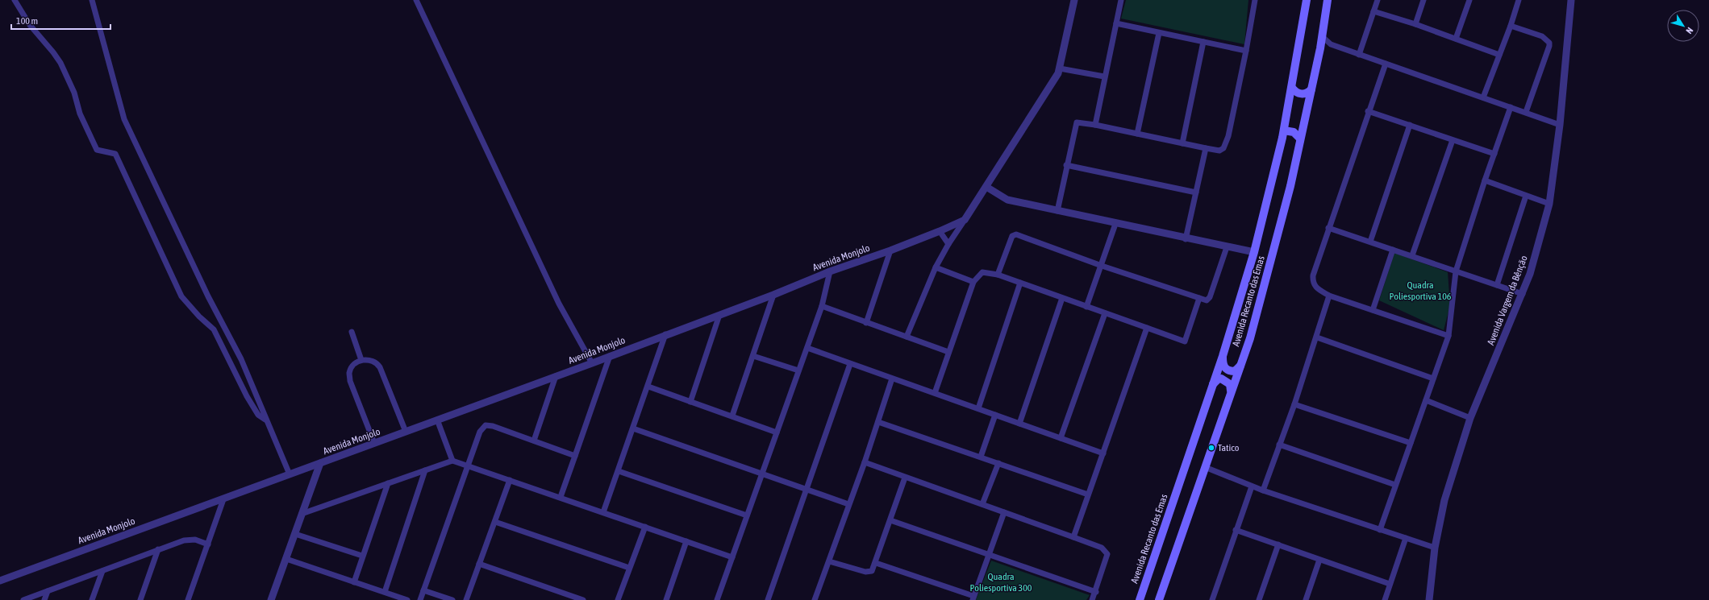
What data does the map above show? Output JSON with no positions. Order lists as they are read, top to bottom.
{
  "streets": {
    "main road": ["Avenida Recanto das Emas"],
    "street": ["Avenida Monjolo", "Avenida Vargem da Bênção"]
  },
  "parks": ["Quadra Poliesportiva 106", "Quadra Poliesportiva 300"],
  "places": ["Tatico"],
  "scale_bar": "100 m",
  "north": "bottom right"
}
